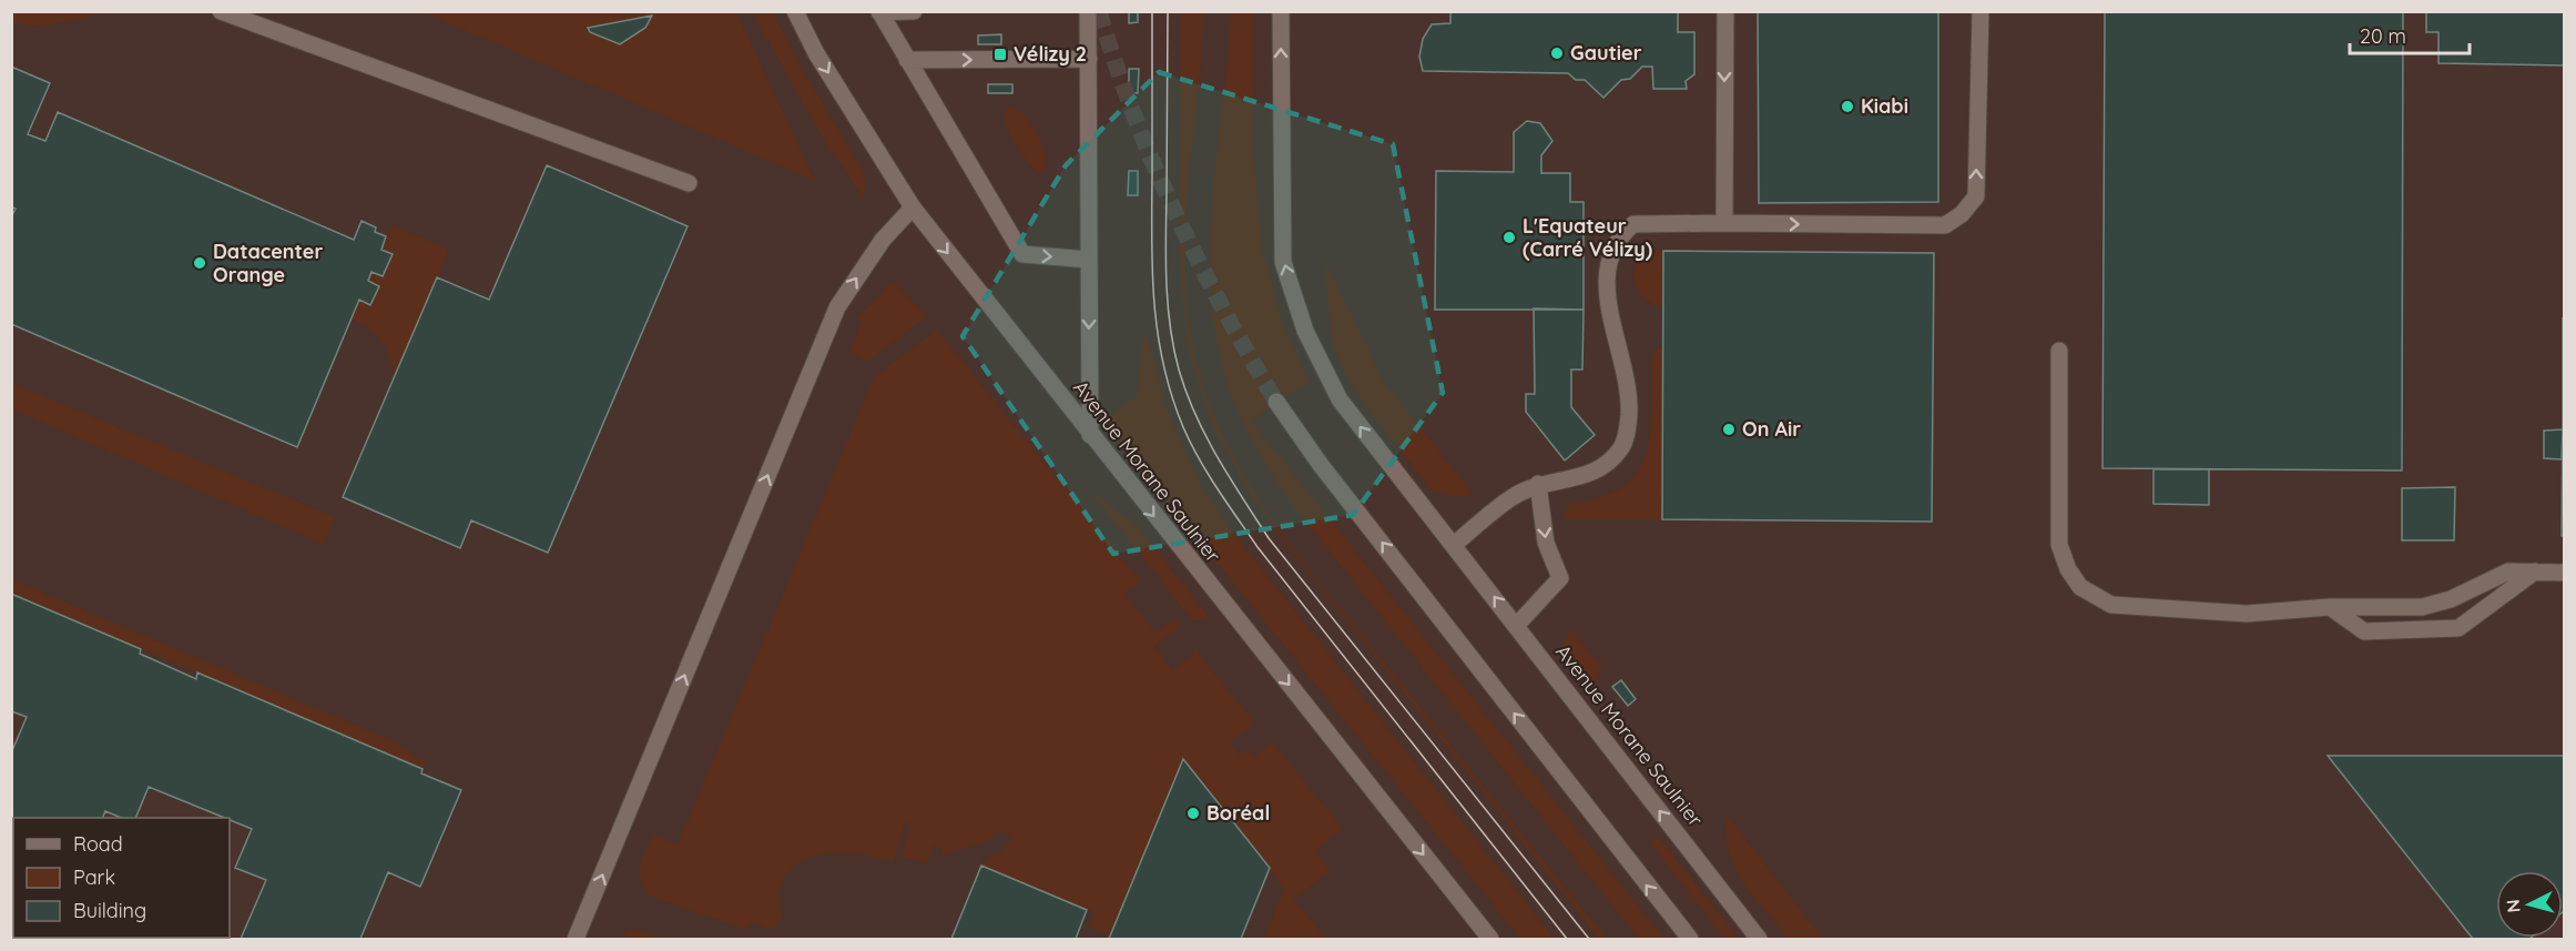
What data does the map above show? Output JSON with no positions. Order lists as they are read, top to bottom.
{
  "streets": {
    "main road": ["Avenue Morane Saulnier"]
  },
  "places": {
    "other": [
      "Gautier",
      "Kiabi",
      "L'Equateur (Carré Vélizy)",
      "Datacenter Orange",
      "On Air",
      "Boréal"
    ],
    "transit": ["Vélizy 2"]
  },
  "legend": ["Road", "Park", "Building"],
  "scale_bar": "20 m",
  "north": "left"
}
